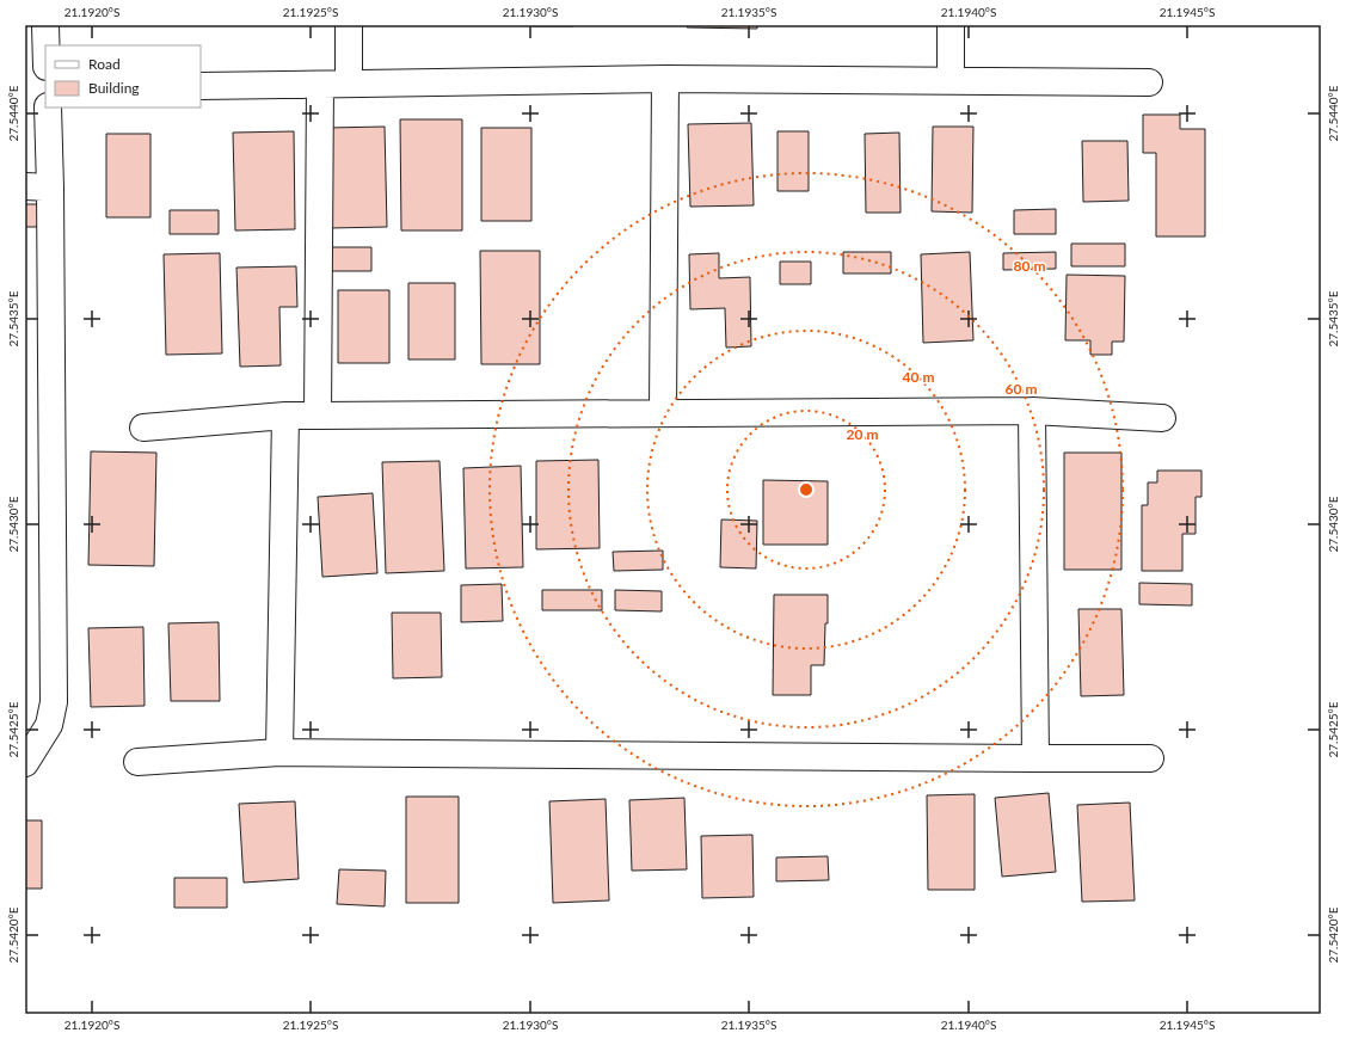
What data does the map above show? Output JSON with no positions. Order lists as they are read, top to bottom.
{
  "legend": ["Road", "Building"],
  "coordinates": [
    "21.1920°S",
    "21.1925°S",
    "21.1930°S",
    "21.1935°S",
    "21.1940°S",
    "21.1945°S",
    "27.5440°E",
    "27.5435°E",
    "27.5430°E",
    "27.5425°E",
    "27.5420°E"
  ],
  "rings": [
    "80 m",
    "40 m",
    "60 m",
    "20 m"
  ]
}
